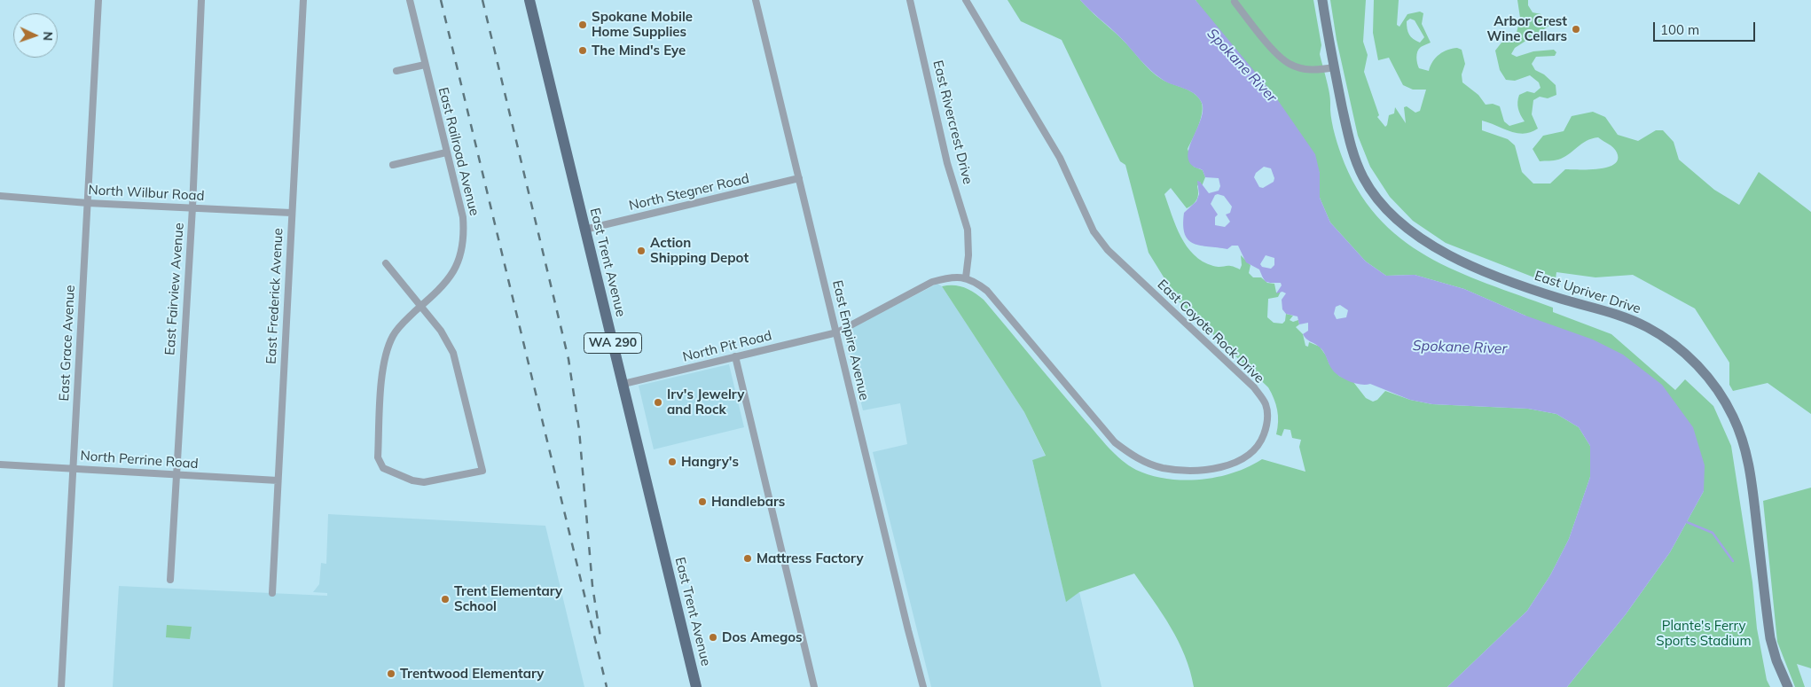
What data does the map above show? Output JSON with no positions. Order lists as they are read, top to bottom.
{
  "streets": {
    "main road": ["East Trent Avenue", "WA 290"],
    "street": [
      "East Rivercrest Drive",
      "East Railroad Avenue",
      "North Stegner Road",
      "North Wilbur Road",
      "East Fairview Avenue",
      "East Upriver Drive",
      "East Frederick Avenue",
      "East Coyote Rock Drive",
      "East Empire Avenue",
      "East Grace Avenue",
      "North Pit Road",
      "North Perrine Road"
    ]
  },
  "crossings": [
    ["East Rivercrest Drive", "East Coyote Rock Drive"],
    ["North Stegner Road", "East Trent Avenue"],
    ["North Stegner Road", "East Empire Avenue"],
    ["North Wilbur Road", "East Fairview Avenue"],
    ["North Wilbur Road", "East Frederick Avenue"],
    ["North Wilbur Road", "East Grace Avenue"],
    ["East Trent Avenue", "North Pit Road"],
    ["East Fairview Avenue", "North Perrine Road"],
    ["East Frederick Avenue", "North Perrine Road"],
    ["East Empire Avenue", "North Pit Road"],
    ["East Grace Avenue", "North Perrine Road"]
  ],
  "water": ["Spokane River"],
  "parks": ["Plante's Ferry Sports Stadium"],
  "places": [
    "Spokane Mobile Home Supplies",
    "Arbor Crest Wine Cellars",
    "The Mind's Eye",
    "Action Shipping Depot",
    "Irv's Jewelry and Rock",
    "Hangry's",
    "Handlebars",
    "Mattress Factory",
    "Trent Elementary School",
    "Dos Amegos",
    "Trentwood Elementary"
  ],
  "scale_bar": "100 m",
  "north": "right"
}
